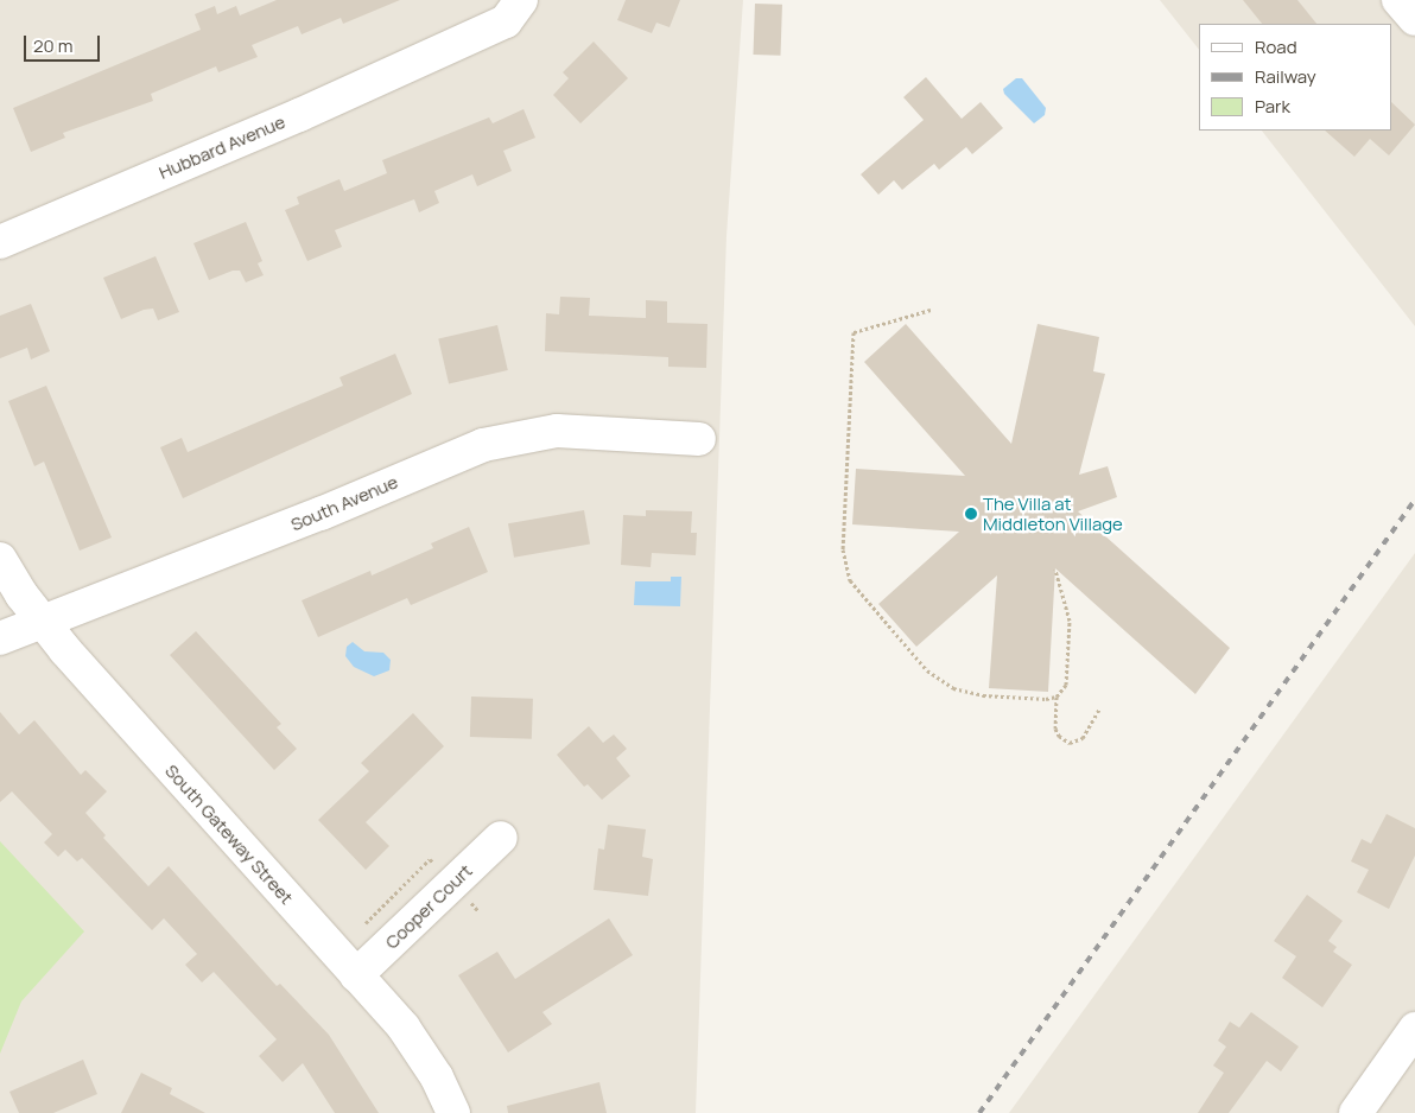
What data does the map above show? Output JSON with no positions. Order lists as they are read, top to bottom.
{
  "streets": {
    "street": [
      "Hubbard Avenue",
      "South Avenue",
      "South Gateway Street",
      "Cooper Court"
    ]
  },
  "crossings": [
    ["South Avenue", "South Gateway Street"],
    ["South Gateway Street", "Cooper Court"]
  ],
  "places": ["The Villa at Middleton Village"],
  "legend": ["Road", "Railway", "Park"],
  "scale_bar": "20 m"
}
